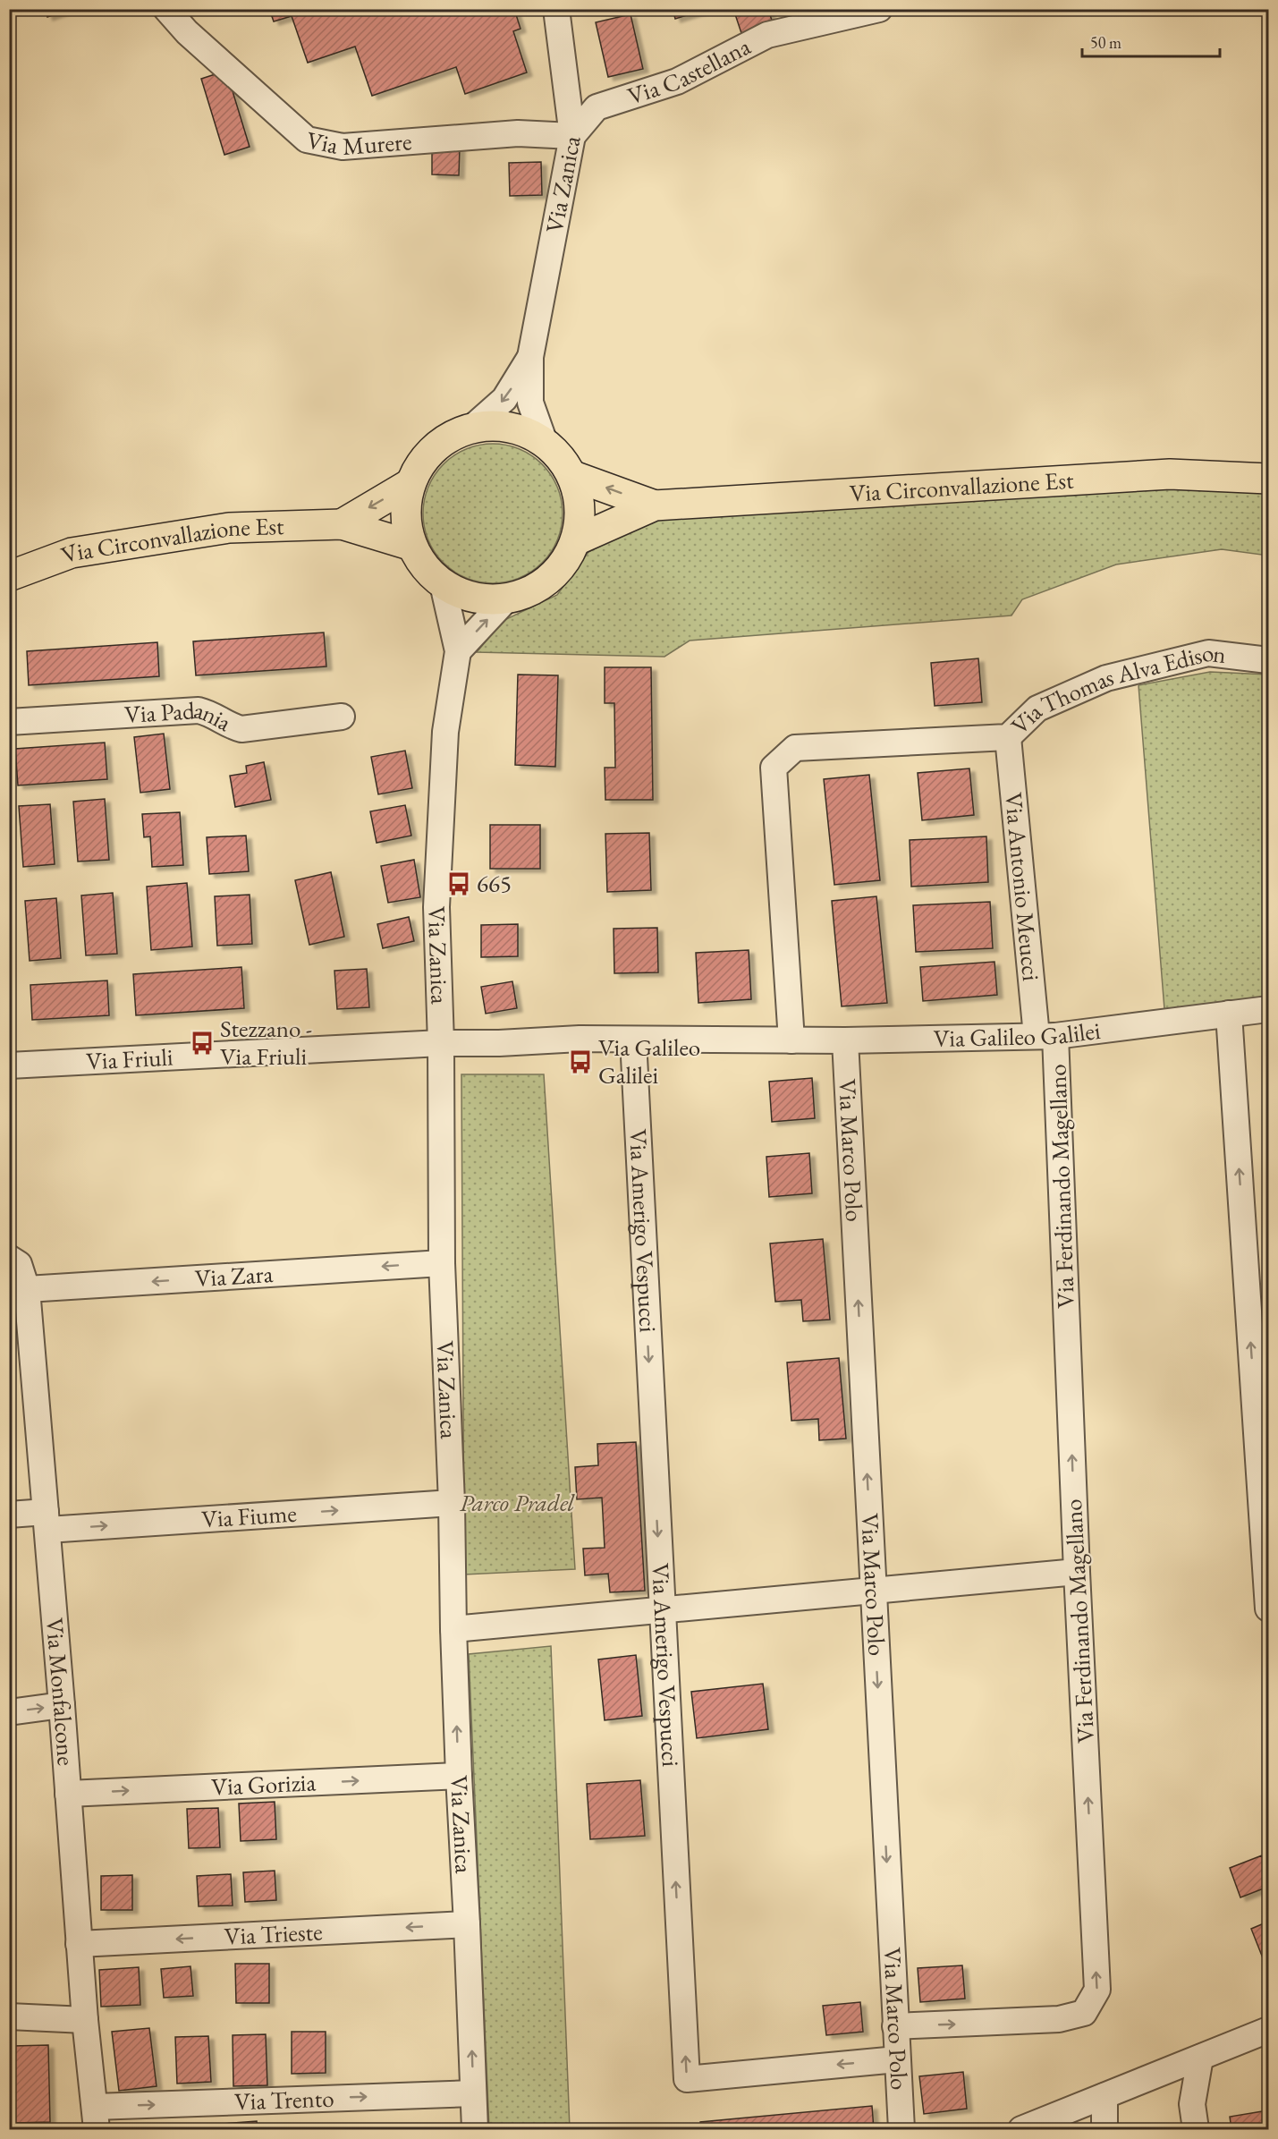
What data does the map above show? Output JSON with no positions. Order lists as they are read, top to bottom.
{
  "streets": {
    "main road": ["Via Circonvallazione Est"],
    "street": [
      "Via Castellana",
      "Via Murere",
      "Via Zanica",
      "Via Thomas Alva Edison",
      "Via Padania",
      "Via Antonio Meucci",
      "Via Galileo Galilei",
      "Via Friuli",
      "Via Marco Polo",
      "Via Ferdinando Magellano",
      "Via Amerigo Vespucci",
      "Via Zara",
      "Via Fiume",
      "Via Monfalcone",
      "Via Gorizia",
      "Via Trieste",
      "Via Trento"
    ]
  },
  "crossings": [
    ["Via Castellana", "Via Murere"],
    ["Via Castellana", "Via Zanica"],
    ["Via Murere", "Via Zanica"],
    ["Via Zanica", "Via Circonvallazione Est"],
    ["Via Zanica", "Via Galileo Galilei"],
    ["Via Zanica", "Via Friuli"],
    ["Via Zanica", "Via Zara"],
    ["Via Zanica", "Via Fiume"],
    ["Via Zanica", "Via Gorizia"],
    ["Via Zanica", "Via Trieste"],
    ["Via Zanica", "Via Trento"],
    ["Via Thomas Alva Edison", "Via Antonio Meucci"],
    ["Via Thomas Alva Edison", "Via Galileo Galilei"],
    ["Via Antonio Meucci", "Via Galileo Galilei"],
    ["Via Antonio Meucci", "Via Ferdinando Magellano"],
    ["Via Galileo Galilei", "Via Friuli"],
    ["Via Galileo Galilei", "Via Marco Polo"],
    ["Via Galileo Galilei", "Via Ferdinando Magellano"],
    ["Via Galileo Galilei", "Via Amerigo Vespucci"],
    ["Via Marco Polo", "Via Ferdinando Magellano"],
    ["Via Marco Polo", "Via Amerigo Vespucci"],
    ["Via Zara", "Via Monfalcone"],
    ["Via Fiume", "Via Monfalcone"],
    ["Via Monfalcone", "Via Gorizia"],
    ["Via Monfalcone", "Via Trieste"],
    ["Via Monfalcone", "Via Trento"]
  ],
  "one_way": [
    "Via Zara",
    "Via Fiume",
    "Via Gorizia",
    "Via Trieste",
    "Via Trento"
  ],
  "parks": ["Parco Pradel"],
  "places": {
    "bus stop": ["665", "Stezzano - Via Friuli", "Via Galileo Galilei"]
  },
  "scale_bar": "50 m"
}
